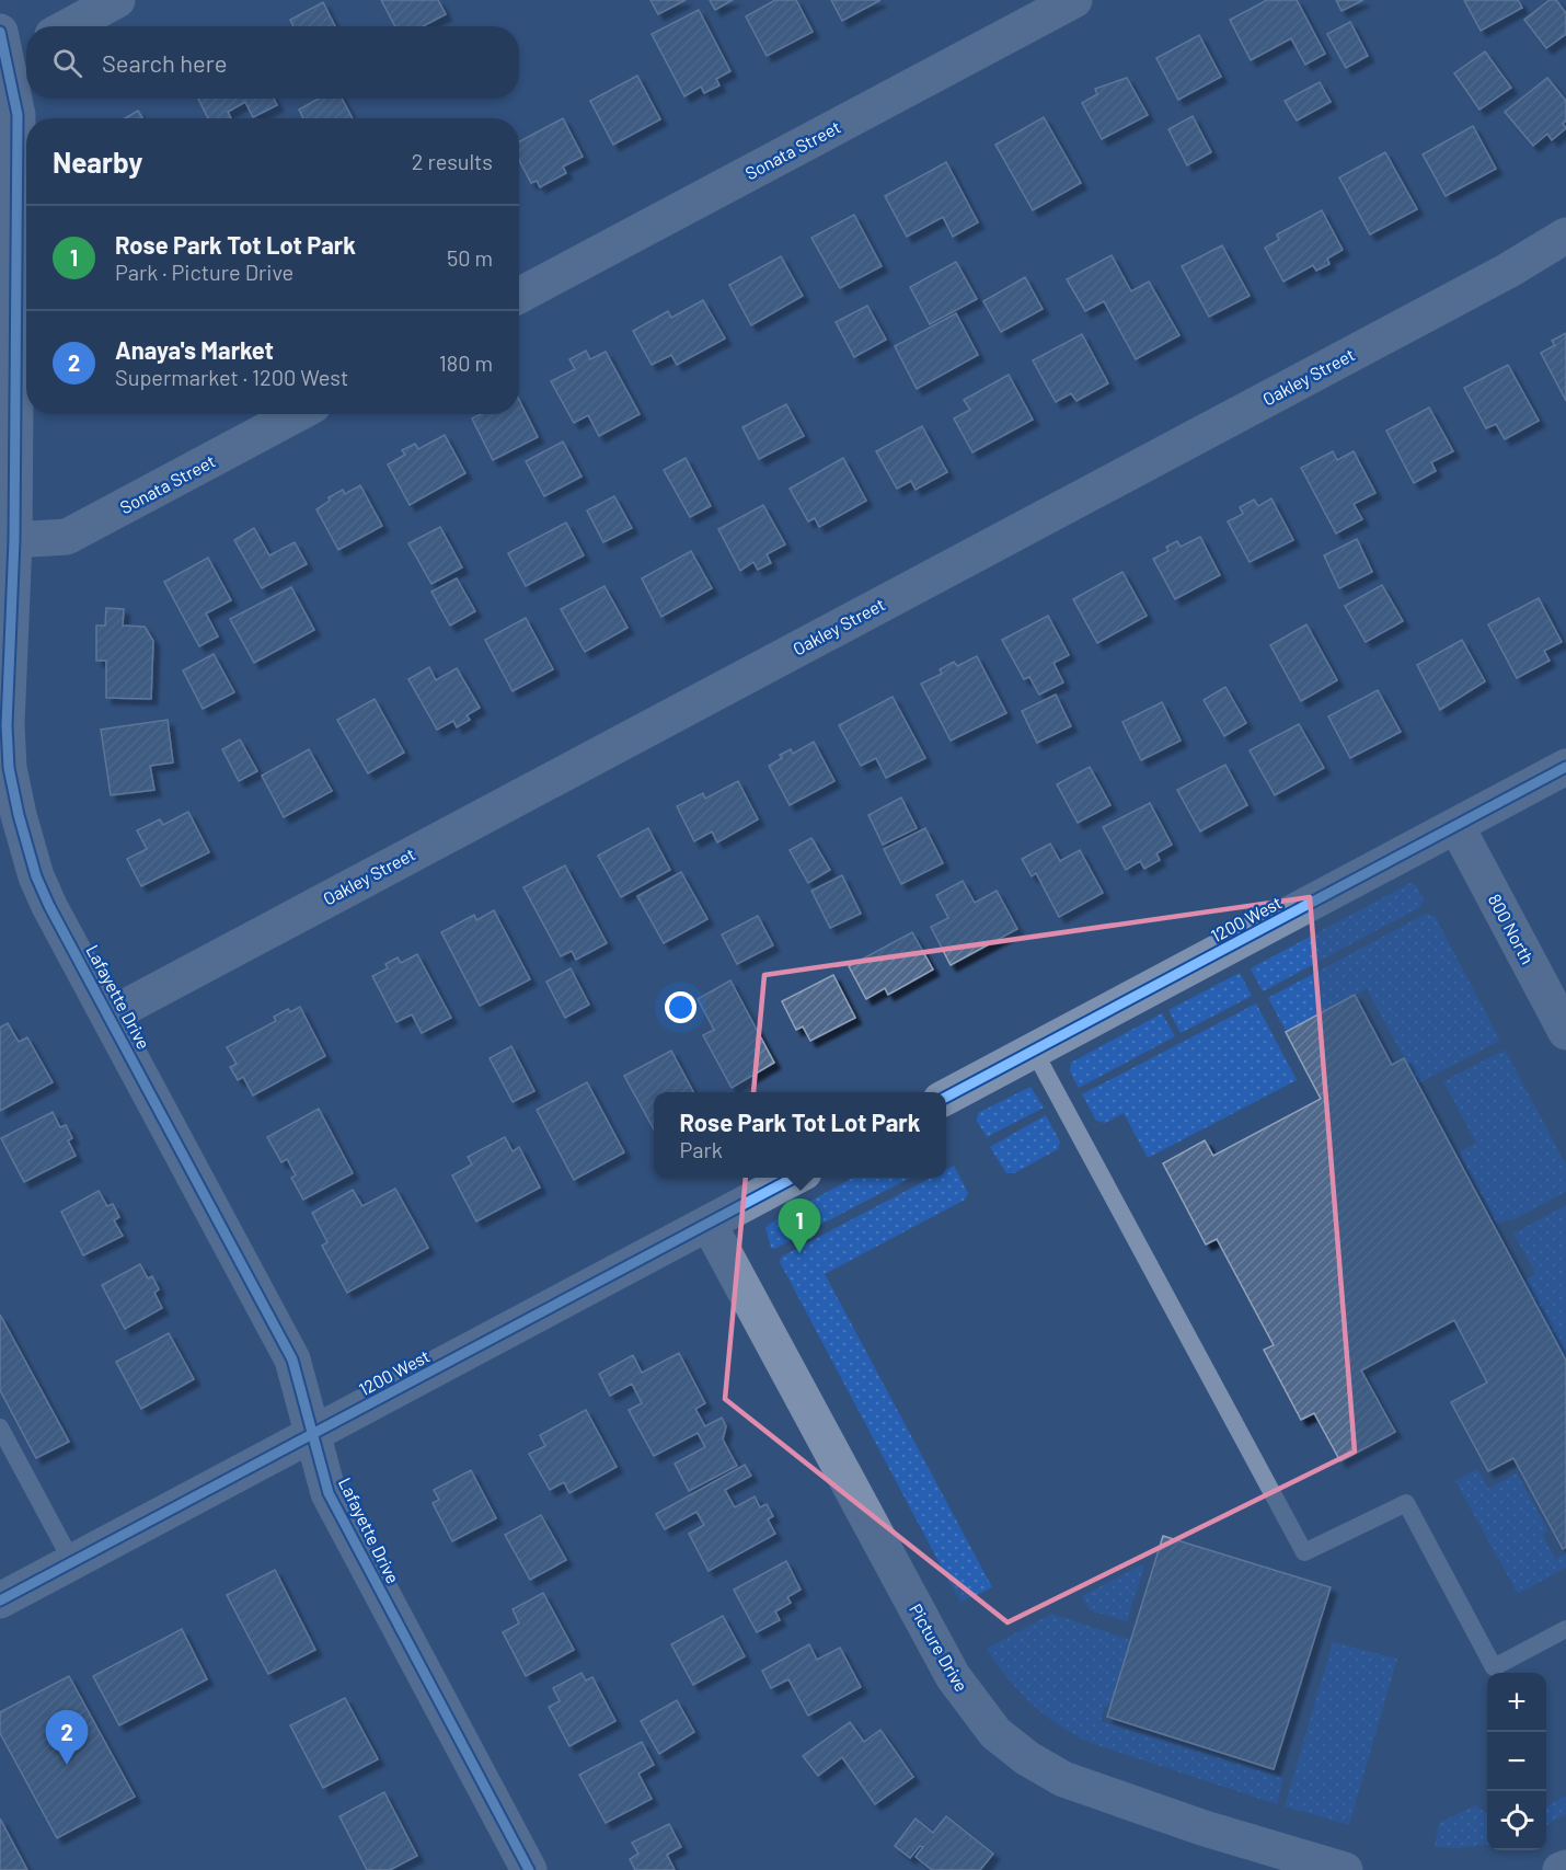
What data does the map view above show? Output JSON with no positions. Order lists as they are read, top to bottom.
{
  "streets": {
    "street": [
      "Sonata Street",
      "Oakley Street",
      "1200 West",
      "800 North",
      "Lafayette Drive",
      "Picture Drive"
    ]
  },
  "crossings": [
    ["Sonata Street", "Lafayette Drive"],
    ["Oakley Street", "Lafayette Drive"],
    ["1200 West", "800 North"],
    ["1200 West", "Lafayette Drive"],
    ["1200 West", "Picture Drive"]
  ],
  "page": {
    "search": "Search here",
    "heading": ["Nearby", "2 results"],
    "list": [
      {
        "mark": "1",
        "name": "Rose Park Tot Lot Park",
        "note": "Park · Picture Drive",
        "value": "50 m"
      },
      {
        "mark": "2",
        "name": "Anaya's Market",
        "note": "Supermarket · 1200 West",
        "value": "180 m"
      }
    ],
    "popup": ["Rose Park Tot Lot Park", "Park"],
    "pins": ["1", "2"],
    "map_buttons": ["+", "−"]
  }
}
